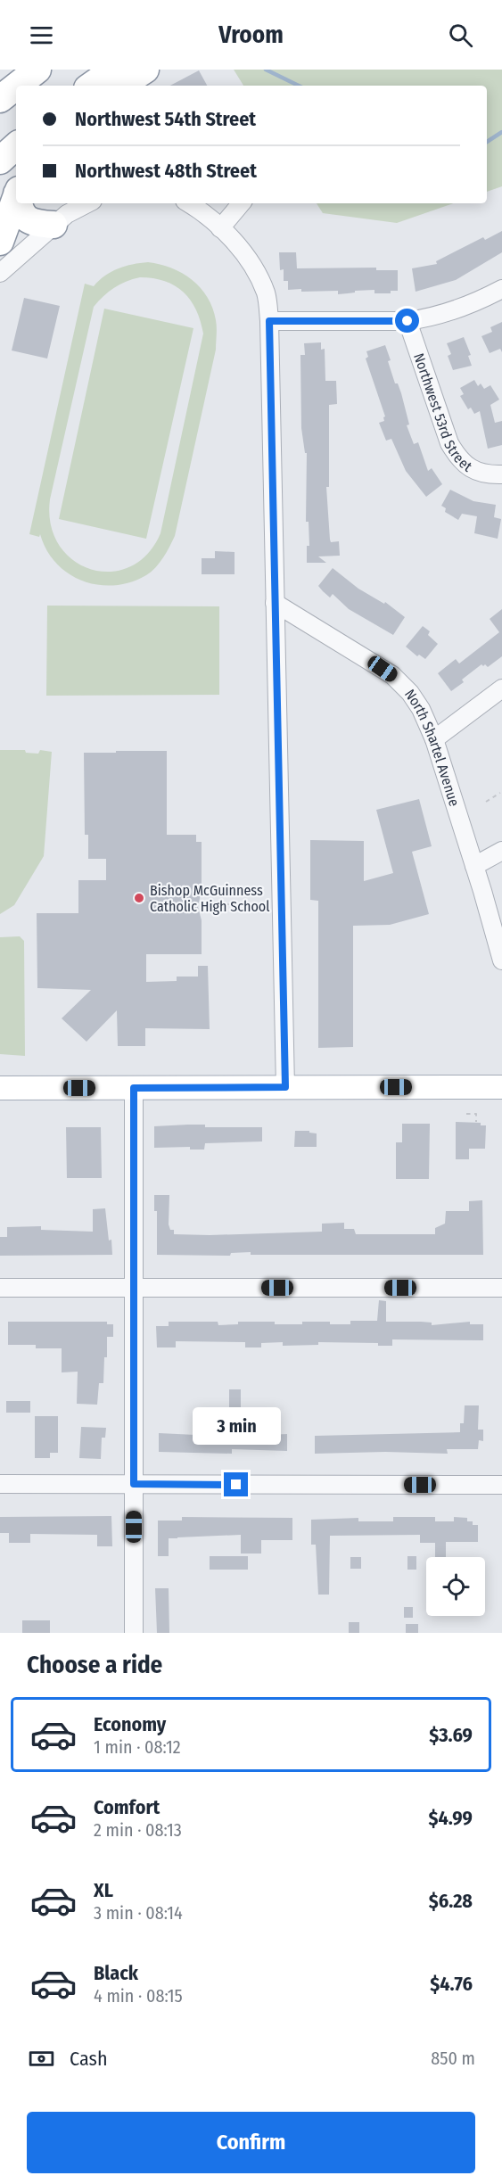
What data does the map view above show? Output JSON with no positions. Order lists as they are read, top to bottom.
{
  "streets": {
    "street": ["Northwest 53rd Street", "North Shartel Avenue"]
  },
  "places": ["Bishop McGuinness Catholic High School"],
  "page": {
    "header": "Vroom",
    "banner": ["Northwest 54th Street", "Northwest 48th Street"],
    "bubble": "3 min",
    "heading": "Choose a ride",
    "list": [
      {
        "name": "Economy",
        "note": "1 min · 08:12",
        "value": "$3.69"
      },
      {
        "name": "Comfort",
        "note": "2 min · 08:13",
        "value": "$4.99"
      },
      {
        "name": "XL",
        "note": "3 min · 08:14",
        "value": "$6.28"
      },
      {
        "name": "Black",
        "note": "4 min · 08:15",
        "value": "$4.76"
      }
    ],
    "pay": ["Cash", "850 m"],
    "buttons": "Confirm"
  }
}
